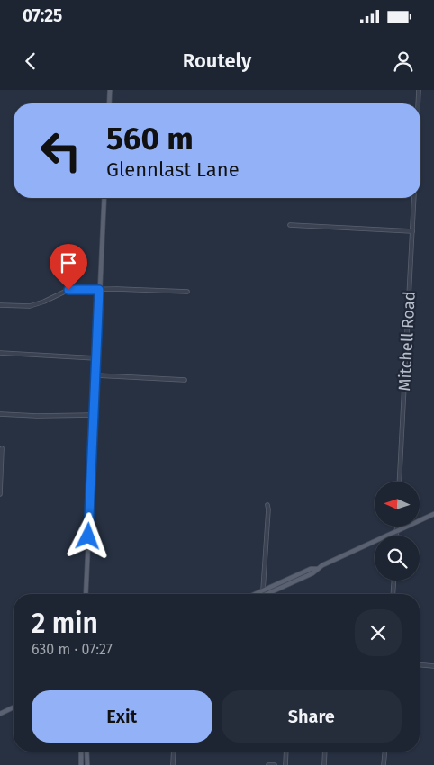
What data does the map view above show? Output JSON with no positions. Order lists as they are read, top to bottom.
{
  "streets": {
    "street": ["Mitchell Road"]
  },
  "north": "left",
  "page": {
    "status": "07:25",
    "header": "Routely",
    "turn": ["560 m", "Glennlast Lane"],
    "heading": ["2 min", "630 m · 07:27"],
    "buttons": ["Exit", "Share"]
  }
}
